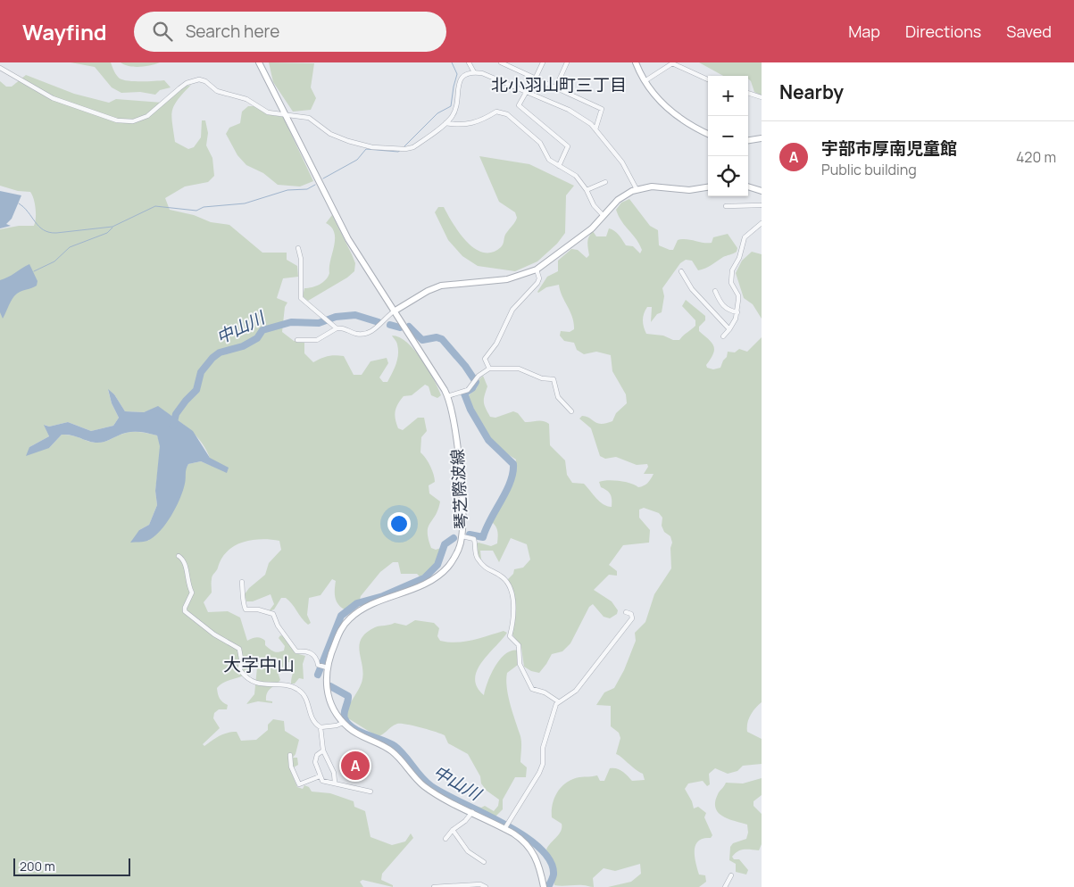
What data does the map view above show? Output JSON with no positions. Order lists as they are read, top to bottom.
{
  "streets": {
    "main road": ["琴芝際波線"]
  },
  "districts": ["北小羽山町三丁目", "大字中山"],
  "water": ["中山川"],
  "scale_bar": "200 m",
  "page": {
    "header": "Wayfind",
    "search": "Search here",
    "nav": ["Map", "Directions", "Saved"],
    "heading": "Nearby",
    "map_buttons": ["+", "−"],
    "list": [
      {
        "mark": "A",
        "name": "宇部市厚南児童館",
        "note": "Public building",
        "value": "420 m"
      }
    ],
    "pins": "A",
    "scale": "200 m"
  }
}
